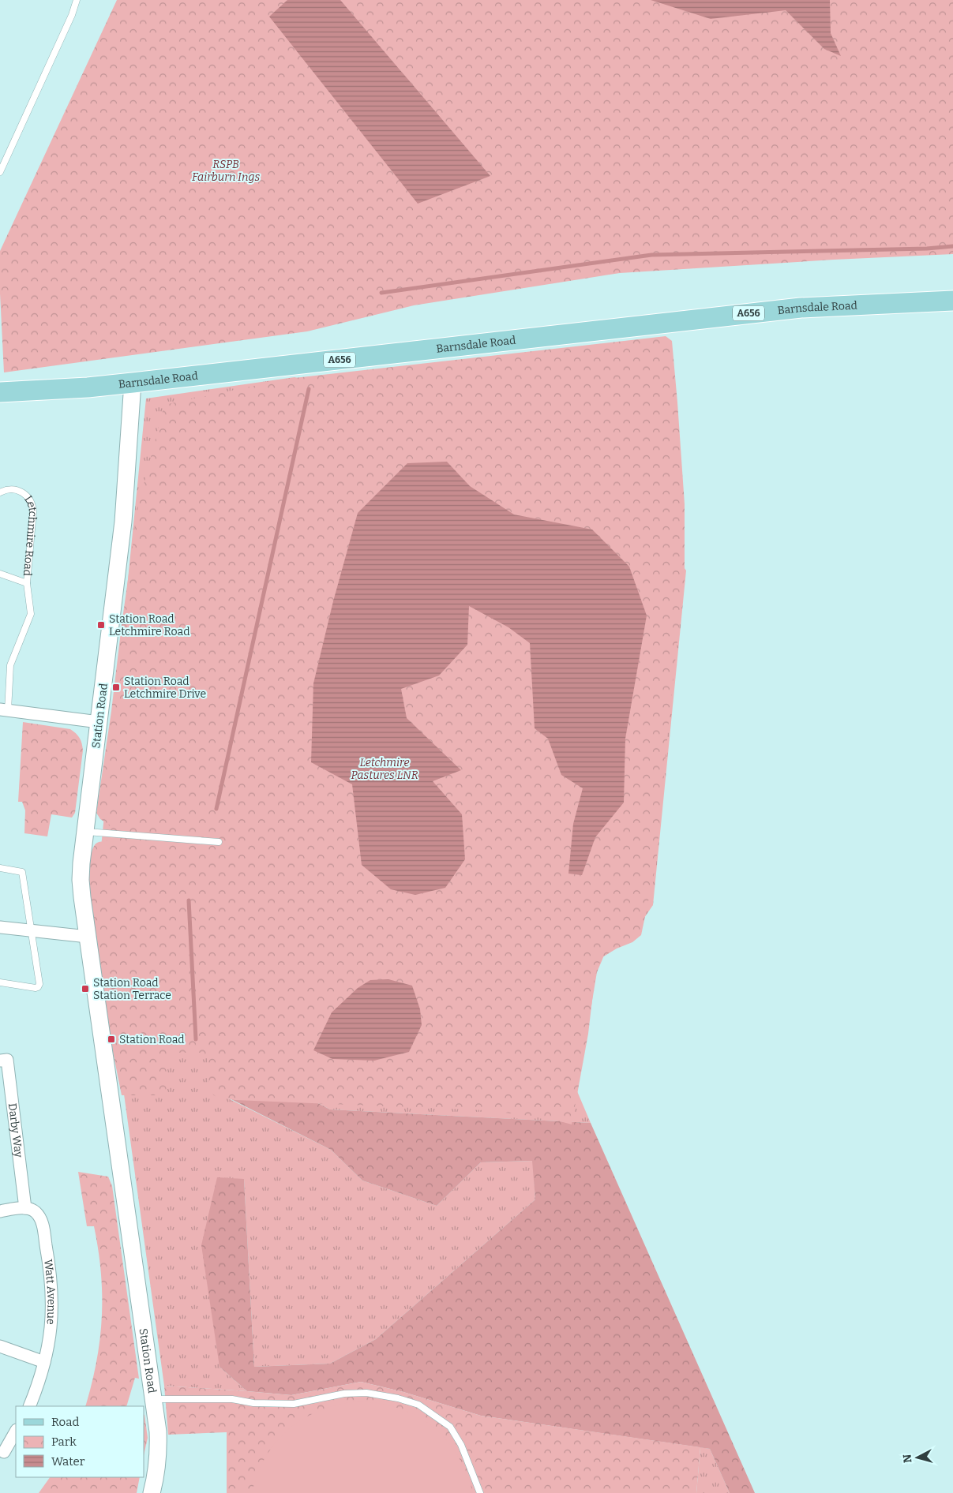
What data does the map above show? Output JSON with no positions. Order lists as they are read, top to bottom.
{
  "streets": {
    "main road": ["Barnsdale Road", "A656"],
    "street": [
      "Letchmire Road",
      "Station Road",
      "Darby Way",
      "Watt Avenue"
    ]
  },
  "crossings": [
    ["Barnsdale Road", "Station Road"],
    ["Letchmire Road", "Station Road"],
    ["Darby Way", "Watt Avenue"]
  ],
  "parks": ["RSPB Fairburn Ings", "Letchmire Pastures LNR"],
  "places": {
    "transit": [
      "Station Road Letchmire Road",
      "Station Road Letchmire Drive",
      "Station Road Station Terrace",
      "Station Road"
    ]
  },
  "legend": ["Road", "Park", "Water"],
  "north": "left"
}
